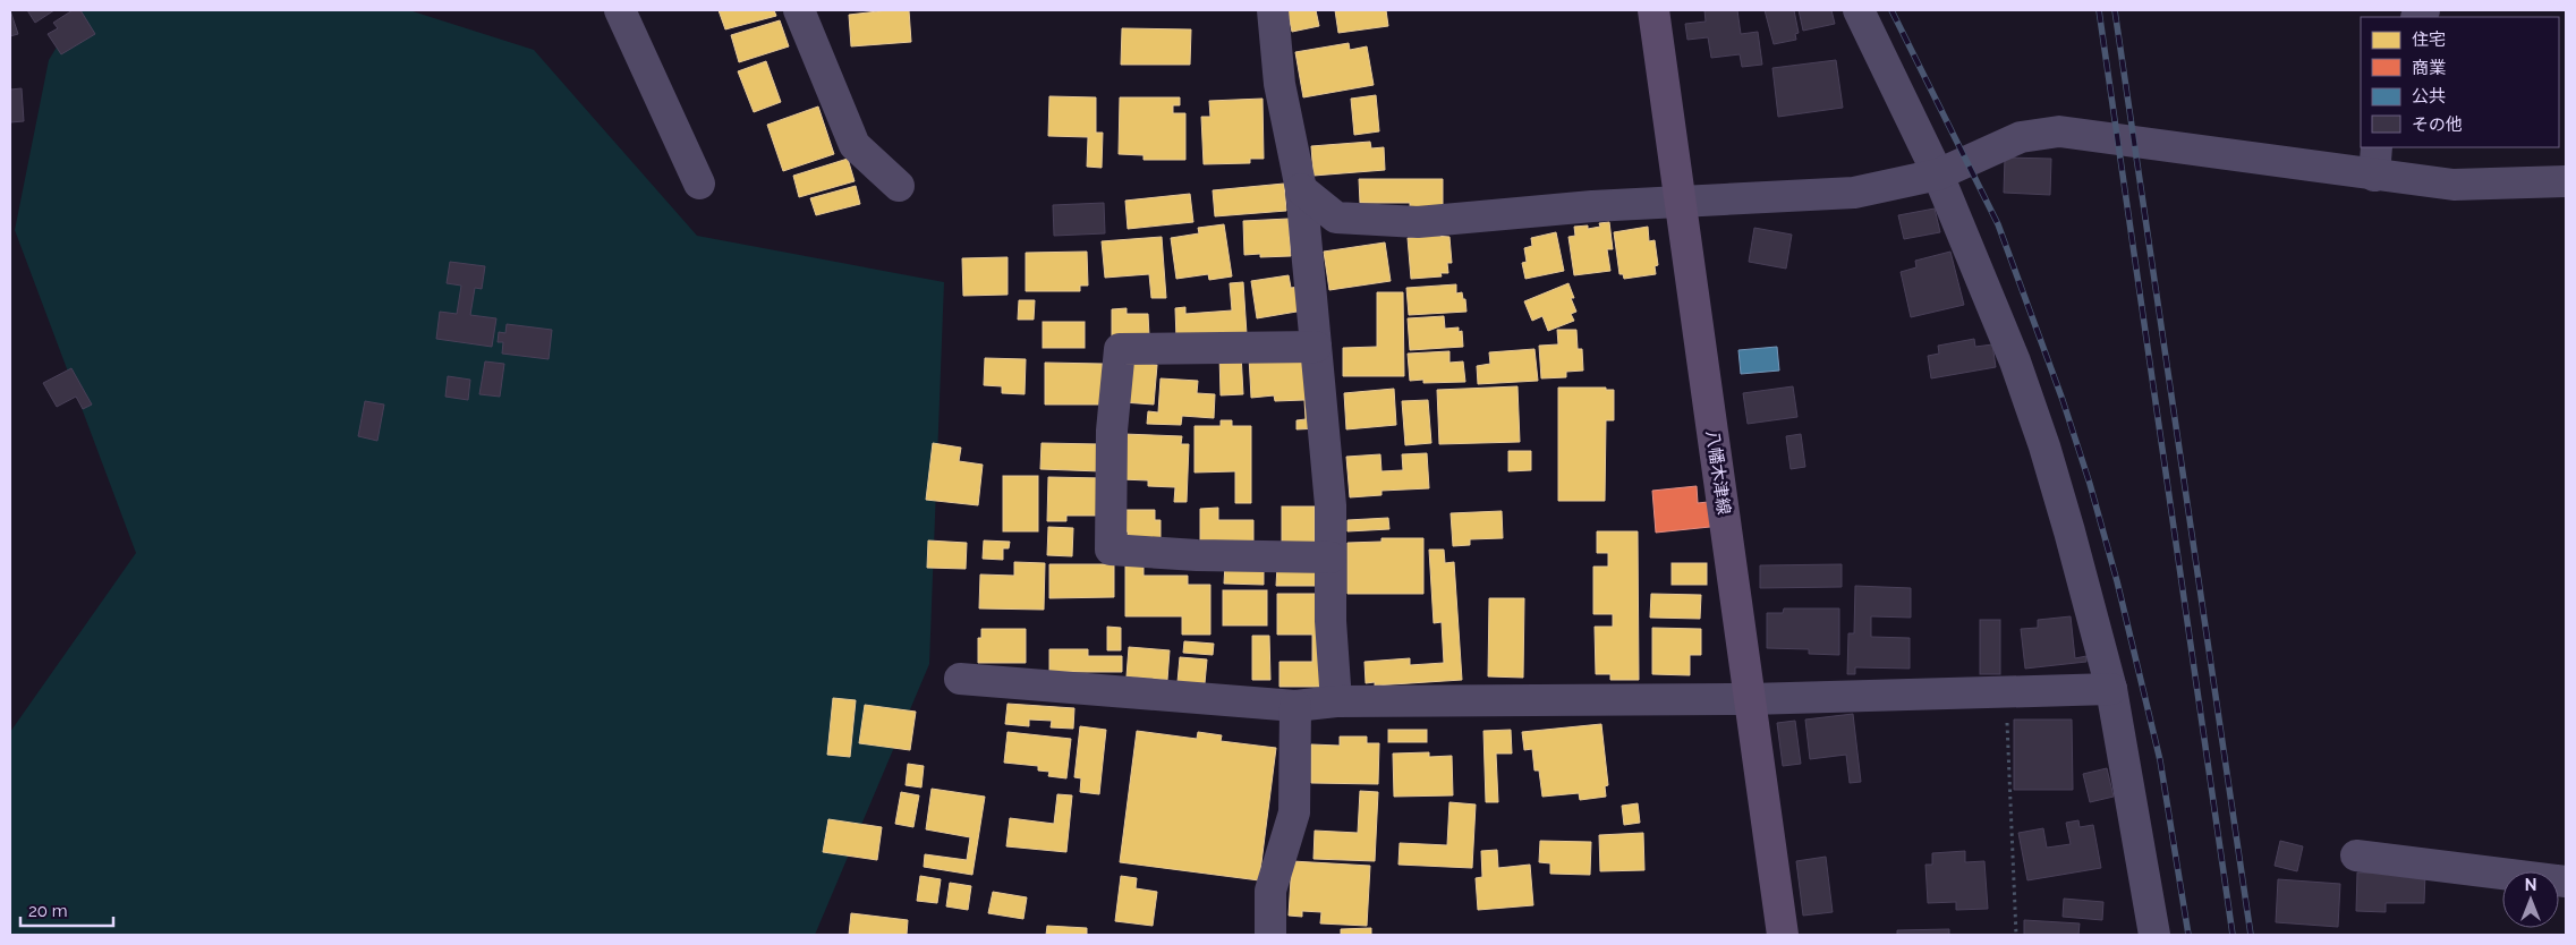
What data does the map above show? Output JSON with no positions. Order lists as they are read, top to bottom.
{
  "streets": {
    "main road": ["八幡木津線"]
  },
  "legend": [
    "住宅",
    "商業",
    "公共",
    "その他"
  ],
  "scale_bar": "20 m",
  "north": "top"
}
